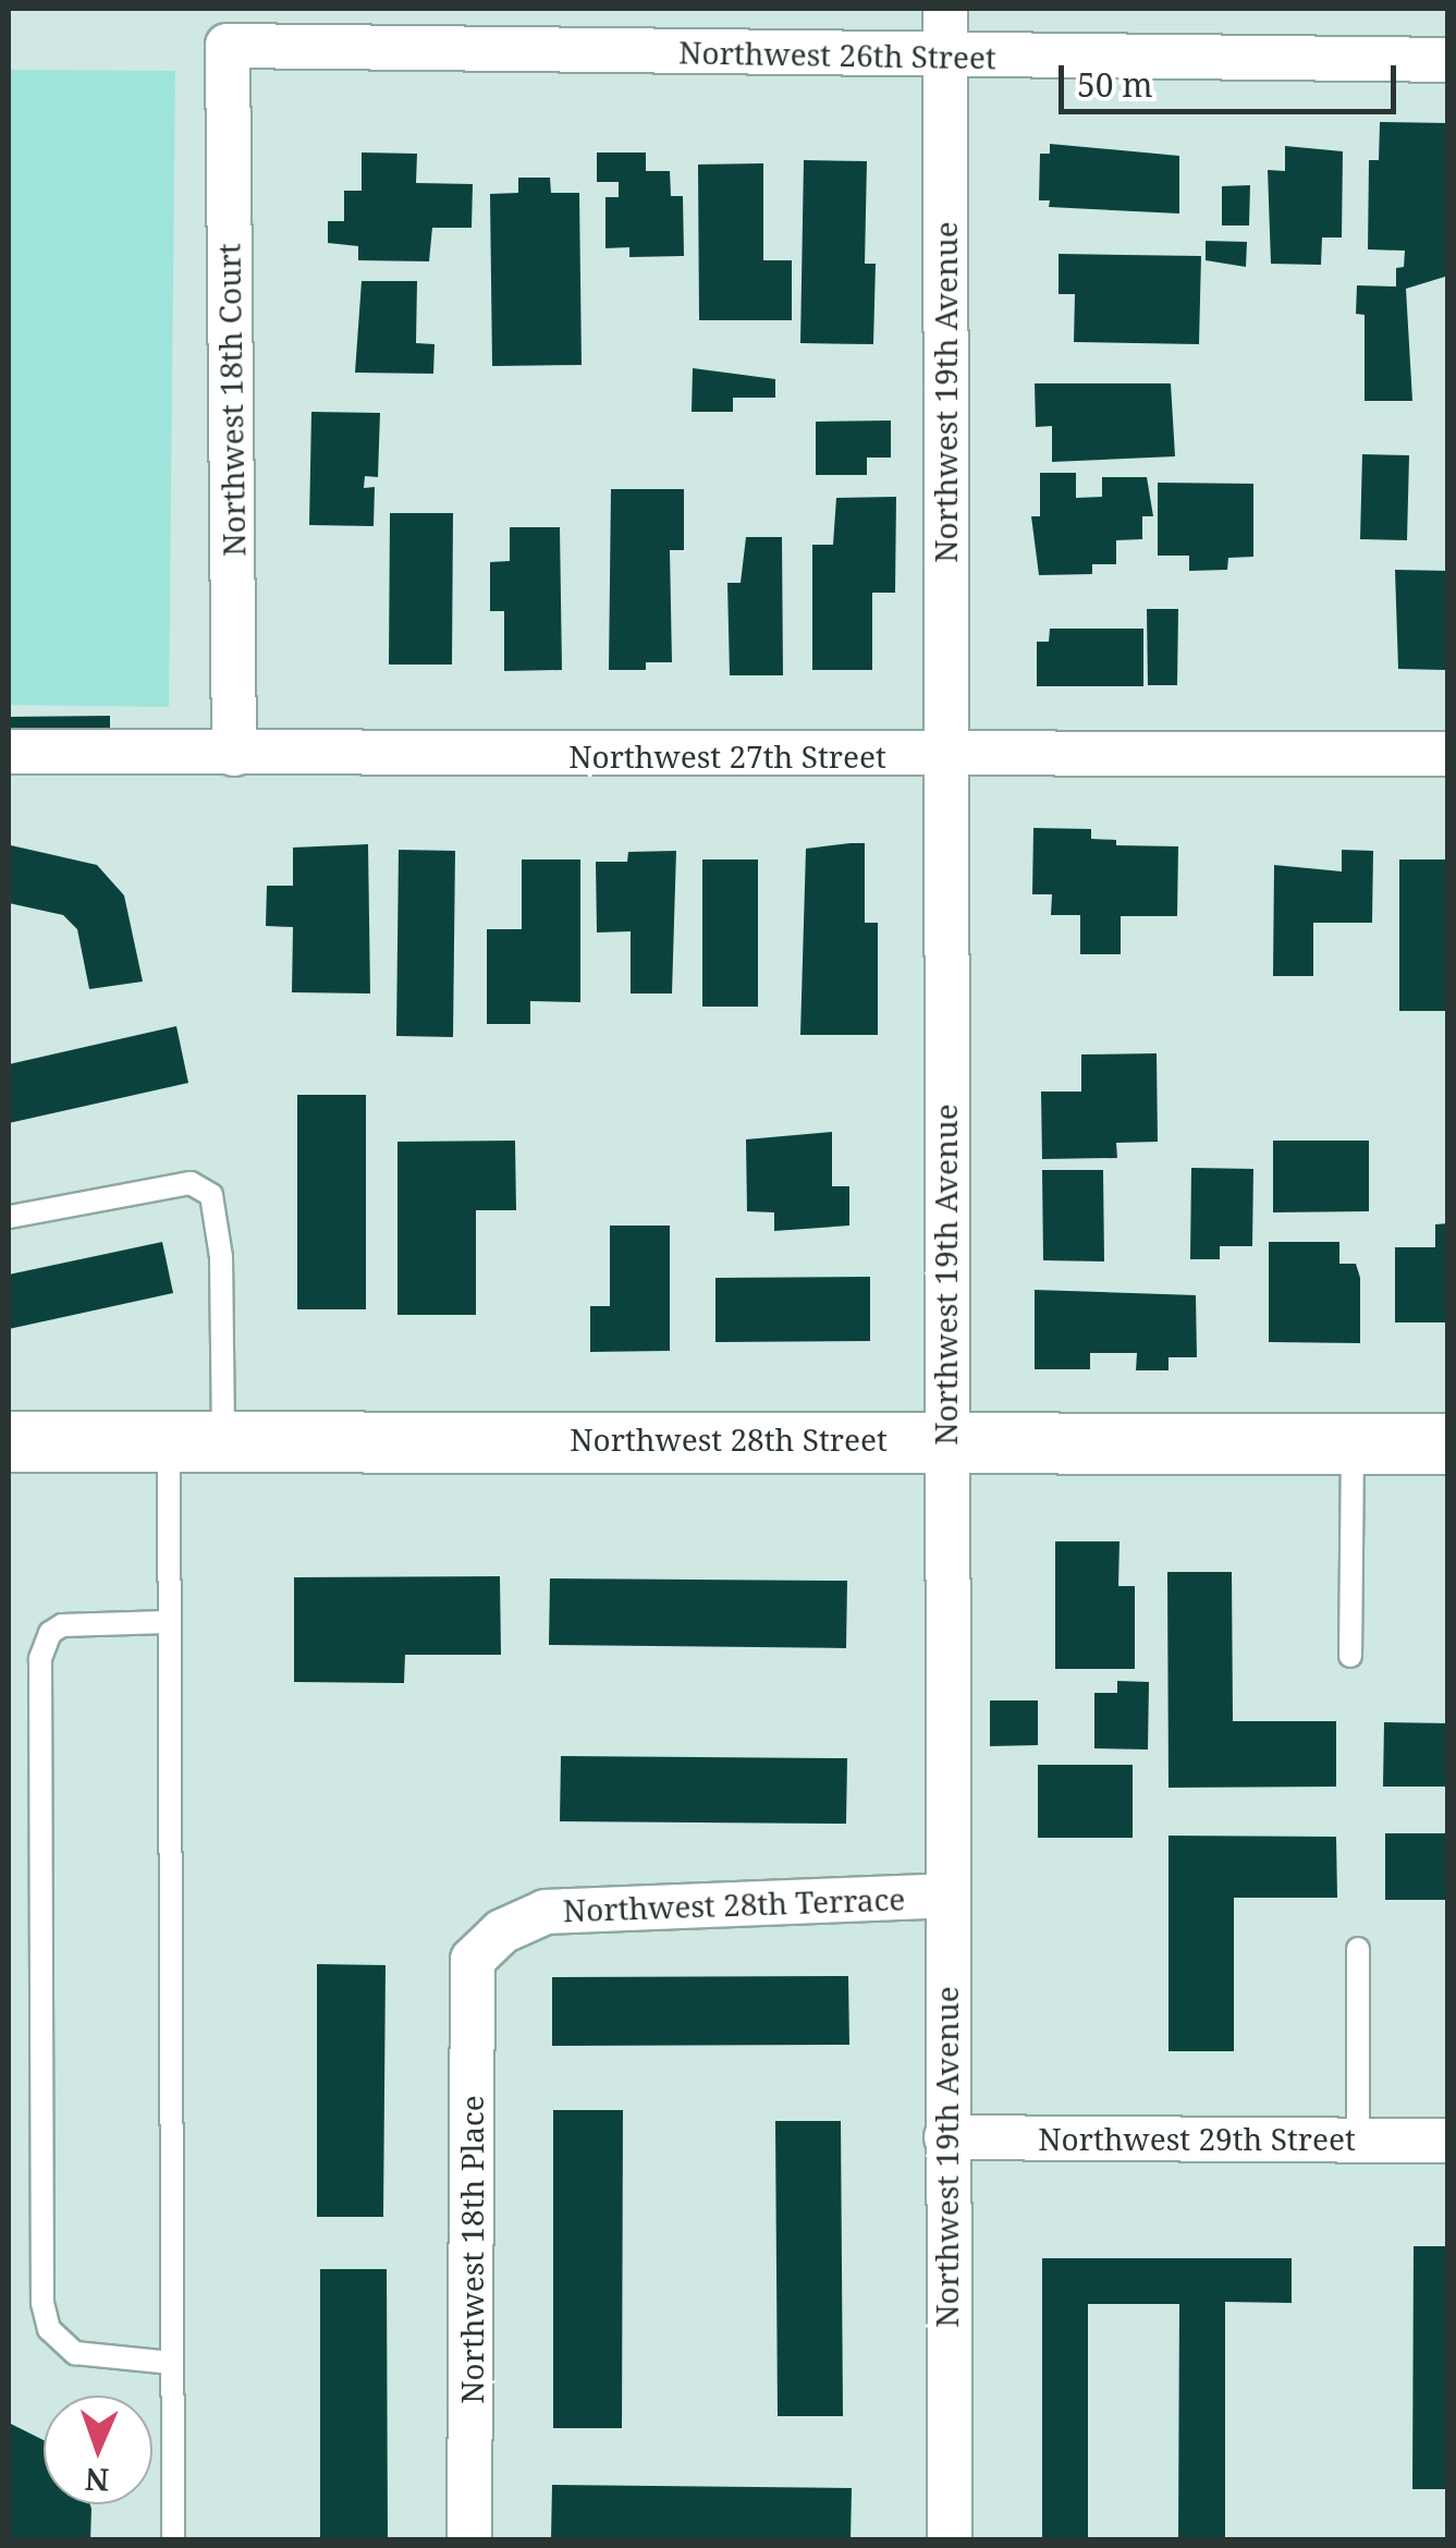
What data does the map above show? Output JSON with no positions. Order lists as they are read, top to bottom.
{
  "streets": {
    "street": [
      "Northwest 26th Street",
      "Northwest 19th Avenue",
      "Northwest 18th Court",
      "Northwest 27th Street",
      "Northwest 28th Street",
      "Northwest 28th Terrace",
      "Northwest 29th Street",
      "Northwest 18th Place"
    ]
  },
  "crossings": [
    ["Northwest 26th Street", "Northwest 19th Avenue"],
    ["Northwest 26th Street", "Northwest 18th Court"],
    ["Northwest 19th Avenue", "Northwest 27th Street"],
    ["Northwest 19th Avenue", "Northwest 28th Street"],
    ["Northwest 19th Avenue", "Northwest 28th Terrace"],
    ["Northwest 19th Avenue", "Northwest 29th Street"],
    ["Northwest 18th Court", "Northwest 27th Street"],
    ["Northwest 28th Terrace", "Northwest 18th Place"]
  ],
  "scale_bar": "50 m",
  "north": "bottom"
}
